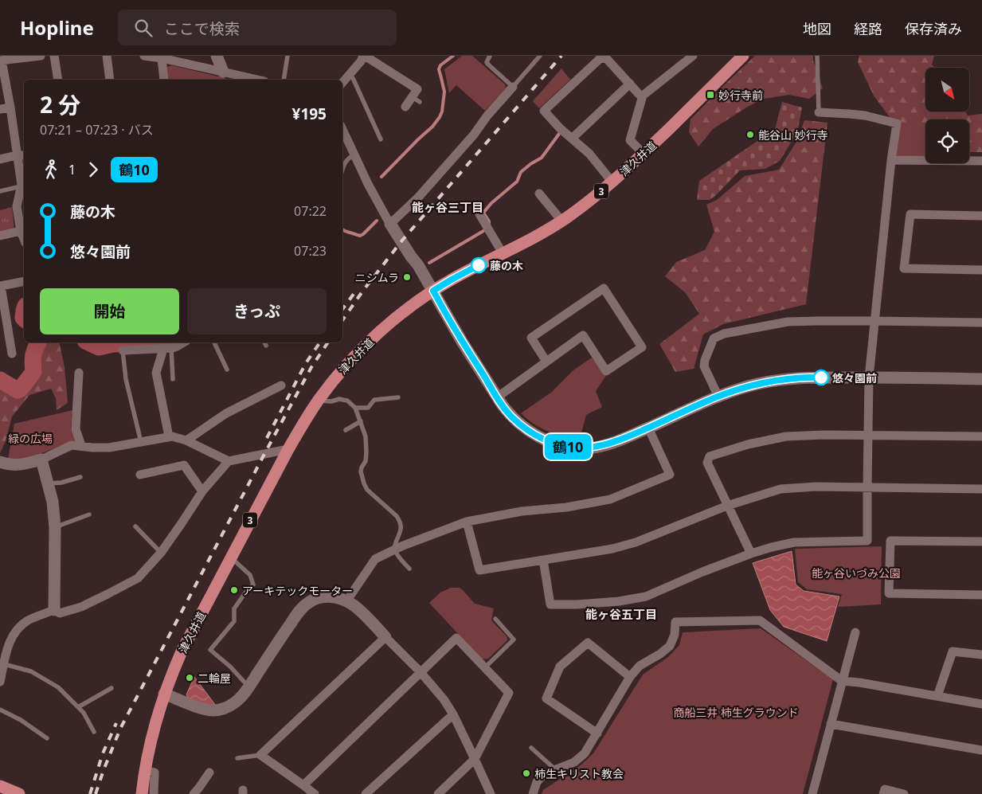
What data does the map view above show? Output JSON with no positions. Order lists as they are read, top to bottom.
{
  "streets": {
    "main road": ["津久井道", "3"]
  },
  "districts": ["能ヶ谷三丁目", "能ヶ谷五丁目"],
  "parks": ["緑の広場", "能ヶ谷いづみ公園", "商船三井 柿生グラウンド"],
  "places": {
    "transit": ["妙行寺前"],
    "other": [
      "能谷山 妙行寺",
      "藤の木",
      "ニシムラ",
      "悠々園前",
      "アーキテックモーター",
      "二輪屋",
      "柿生キリスト教会"
    ]
  },
  "lines": ["bus line 鶴10"],
  "north": "bottom right",
  "page": {
    "header": "Hopline",
    "search": "ここで検索",
    "nav": ["地図", "経路", "保存済み"],
    "on_map": "鶴10",
    "heading": ["2 分", "07:21 – 07:23 · バス", "¥195"],
    "legs": ["1", "鶴10"],
    "list": [
      {
        "name": "藤の木",
        "value": "07:22"
      },
      {
        "name": "悠々園前",
        "value": "07:23"
      }
    ],
    "buttons": ["開始", "きっぷ"]
  }
}
